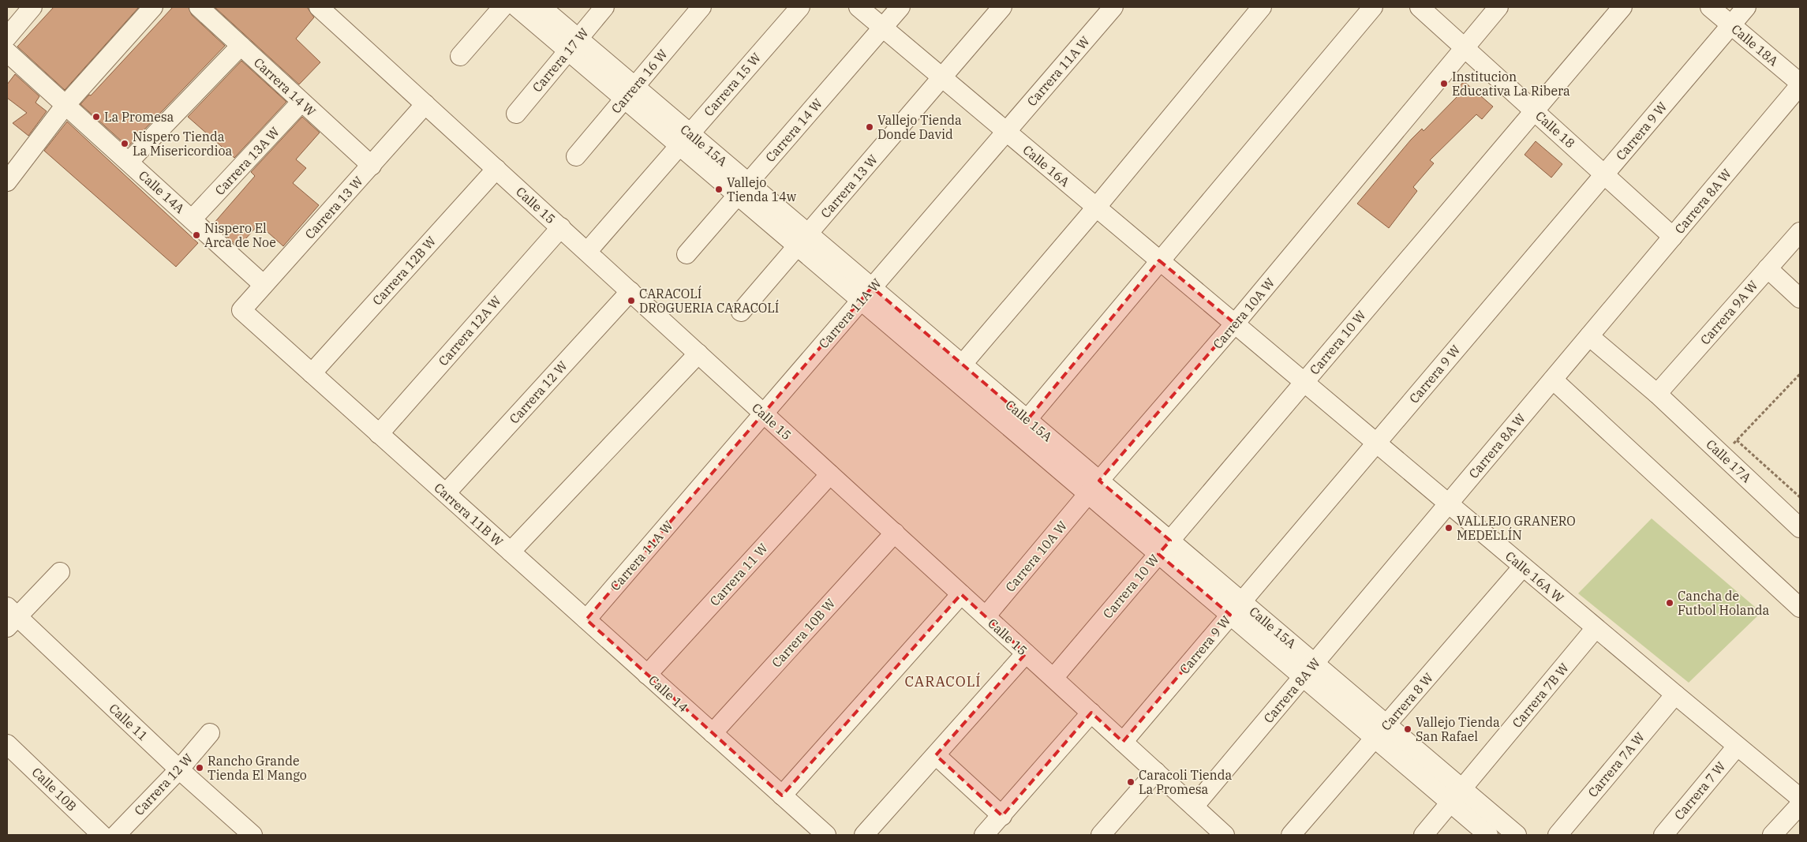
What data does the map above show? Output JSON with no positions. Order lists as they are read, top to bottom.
{
  "streets": {
    "street": [
      "Calle 18A",
      "Carrera 17 W",
      "Carrera 11A W",
      "Carrera 16 W",
      "Carrera 15 W",
      "Carrera 14 W",
      "Calle 18",
      "Carrera 9 W",
      "Calle 15A",
      "Carrera 13A W",
      "Calle 16A",
      "Carrera 13 W",
      "Calle 14A",
      "Carrera 8A W",
      "Calle 15",
      "Carrera 12B W",
      "Carrera 9A W",
      "Carrera 10A W",
      "Carrera 12A W",
      "Carrera 10 W",
      "Carrera 12 W",
      "Calle 17A",
      "Carrera 11B W",
      "Carrera 11 W",
      "Calle 16A W",
      "Carrera 10B W",
      "Calle 14",
      "Carrera 7B W",
      "Carrera 8 W",
      "Calle 11",
      "Carrera 7A W",
      "Calle 10B",
      "Carrera 7 W"
    ]
  },
  "crossings": [
    ["Calle 18A", "Carrera 9 W"],
    ["Calle 18A", "Carrera 8A W"],
    ["Carrera 17 W", "Calle 15A"],
    ["Carrera 11A W", "Calle 15A"],
    ["Carrera 11A W", "Calle 16A"],
    ["Carrera 11A W", "Calle 15"],
    ["Carrera 11A W", "Calle 14"],
    ["Carrera 16 W", "Calle 15A"],
    ["Carrera 15 W", "Calle 15A"],
    ["Carrera 15 W", "Calle 15"],
    ["Carrera 14 W", "Calle 15A"],
    ["Carrera 14 W", "Carrera 13A W"],
    ["Carrera 14 W", "Calle 16A"],
    ["Carrera 14 W", "Carrera 13 W"],
    ["Calle 18", "Carrera 9 W"],
    ["Calle 18", "Carrera 8A W"],
    ["Calle 18", "Carrera 10A W"],
    ["Calle 18", "Carrera 10 W"],
    ["Carrera 9 W", "Calle 15A"],
    ["Carrera 9 W", "Calle 15"],
    ["Carrera 9 W", "Calle 16A W"],
    ["Calle 15A", "Carrera 13 W"],
    ["Calle 15A", "Carrera 8A W"],
    ["Calle 15A", "Carrera 10A W"],
    ["Calle 15A", "Carrera 10 W"],
    ["Calle 15A", "Carrera 7B W"],
    ["Calle 15A", "Carrera 8 W"],
    ["Carrera 13A W", "Calle 14A"],
    ["Calle 16A", "Carrera 13 W"],
    ["Calle 16A", "Carrera 10A W"],
    ["Calle 16A", "Calle 16A W"],
    ["Carrera 13 W", "Calle 14A"],
    ["Carrera 13 W", "Calle 15"],
    ["Carrera 13 W", "Carrera 11B W"],
    ["Carrera 8A W", "Calle 15"],
    ["Carrera 8A W", "Calle 17A"],
    ["Carrera 8A W", "Calle 16A W"],
    ["Calle 15", "Carrera 12B W"],
    ["Calle 15", "Carrera 10A W"],
    ["Calle 15", "Carrera 12A W"],
    ["Calle 15", "Carrera 10 W"],
    ["Calle 15", "Carrera 12 W"],
    ["Calle 15", "Carrera 11B W"],
    ["Calle 15", "Carrera 11 W"],
    ["Calle 15", "Carrera 10B W"],
    ["Carrera 12B W", "Carrera 11B W"],
    ["Carrera 9A W", "Calle 17A"],
    ["Carrera 10A W", "Calle 16A W"],
    ["Carrera 12A W", "Carrera 11B W"],
    ["Carrera 10 W", "Calle 16A W"],
    ["Carrera 12 W", "Carrera 11B W"],
    ["Carrera 12 W", "Calle 11"],
    ["Carrera 11B W", "Calle 14"],
    ["Carrera 11 W", "Calle 14"],
    ["Calle 16A W", "Carrera 7B W"],
    ["Calle 16A W", "Carrera 8 W"],
    ["Calle 16A W", "Carrera 7A W"],
    ["Calle 16A W", "Carrera 7 W"],
    ["Carrera 10B W", "Calle 14"]
  ],
  "districts": ["CARACOLÍ"],
  "places": [
    "Institucion Educativa La Ribera",
    "La Promesa",
    "Vallejo Tienda Donde David",
    "Nispero Tienda La Misericordioa",
    "Vallejo Tienda 14w",
    "Nispero El Arca de Noe",
    "CARACOLÍ DROGUERIA CARACOLÍ",
    "VALLEJO GRANERO MEDELLÍN",
    "Cancha de Futbol Holanda",
    "Vallejo Tienda San Rafael",
    "Rancho Grande Tienda El Mango",
    "Caracoli Tienda La Promesa"
  ]
}
